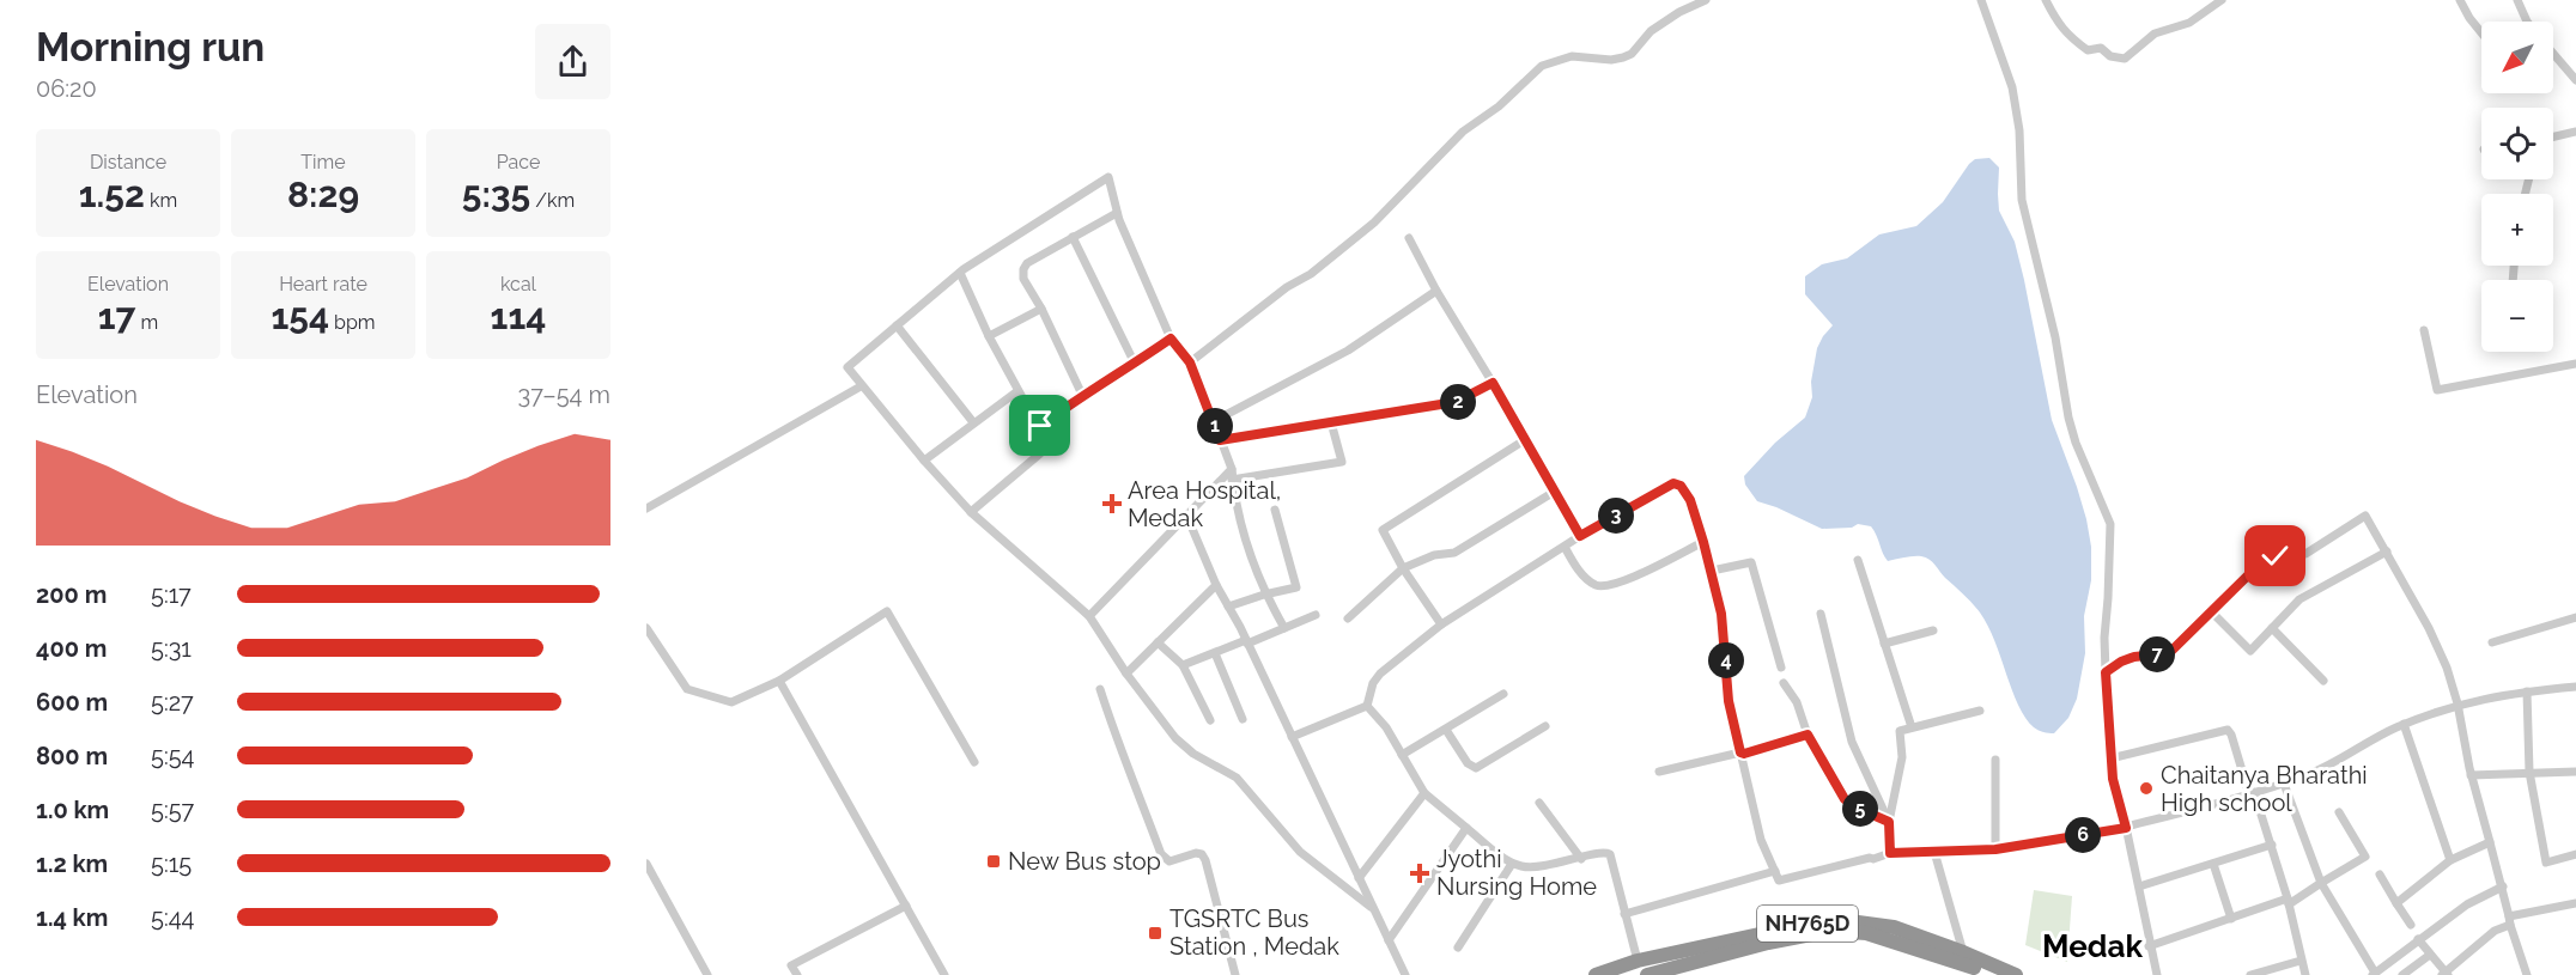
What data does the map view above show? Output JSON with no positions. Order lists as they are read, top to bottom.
{
  "streets": {
    "highway": ["NH765D"]
  },
  "districts": ["Medak"],
  "places": {
    "health": ["Area Hospital, Medak", "Jyothi Nursing Home"],
    "other": ["Chaitanya Bharathi High school"],
    "transit": ["New Bus stop", "TGSRTC Bus Station , Medak"]
  },
  "north": "bottom left",
  "page": {
    "heading": ["Morning run", "06:20"],
    "map_buttons": ["+", "−"],
    "stats": [
      ["Distance", "1.52 km"],
      ["Time", "8:29"],
      ["Pace", "5:35 /km"],
      ["Elevation", "17 m"],
      ["Heart rate", "154 bpm"],
      ["kcal", "114"]
    ],
    "chart": ["Elevation", "37–54 m"],
    "pins": [
      "2",
      "1",
      "3",
      "7",
      "4",
      "5",
      "6"
    ],
    "list": [
      {
        "name": "200 m",
        "note": "5:17"
      },
      {
        "name": "400 m",
        "note": "5:31"
      },
      {
        "name": "600 m",
        "note": "5:27"
      },
      {
        "name": "800 m",
        "note": "5:54"
      },
      {
        "name": "1.0 km",
        "note": "5:57"
      },
      {
        "name": "1.2 km",
        "note": "5:15"
      },
      {
        "name": "1.4 km",
        "note": "5:44"
      }
    ]
  }
}
